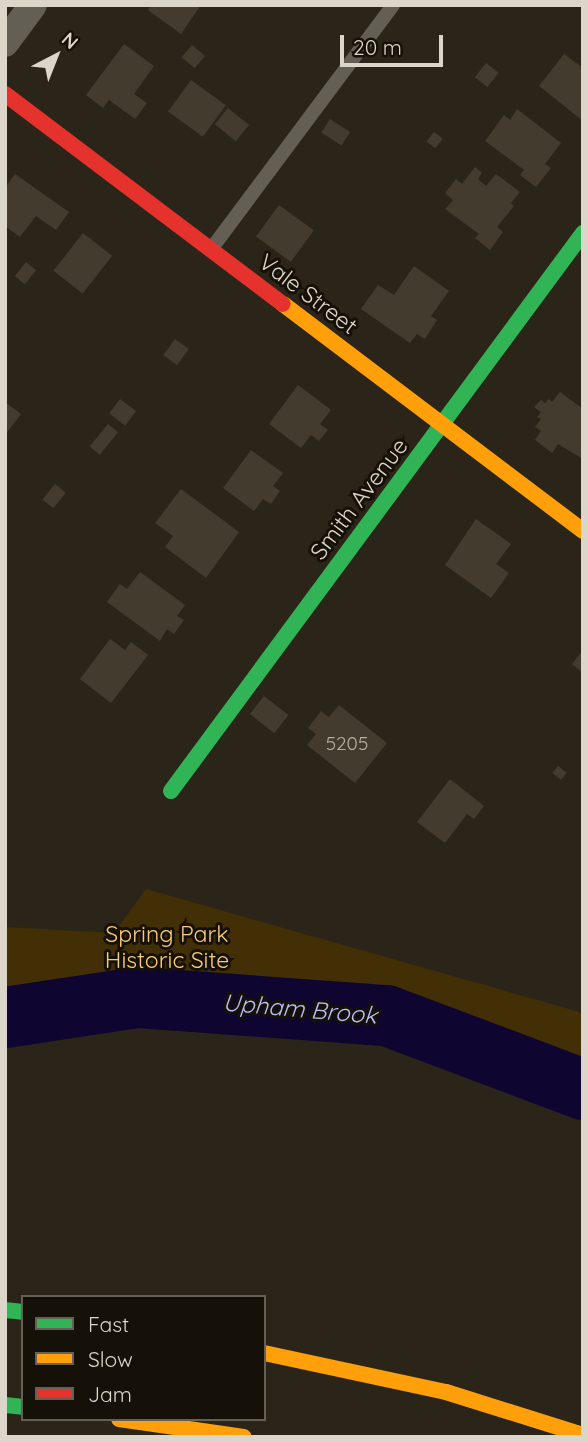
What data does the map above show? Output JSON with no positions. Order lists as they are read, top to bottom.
{
  "streets": {
    "main road": ["Vale Street", "Smith Avenue"]
  },
  "crossings": [
    ["Vale Street", "Smith Avenue"]
  ],
  "water": ["Upham Brook"],
  "parks": ["Spring Park Historic Site"],
  "house_numbers": ["5205"],
  "legend": ["Fast", "Slow", "Jam"],
  "scale_bar": "20 m",
  "north": "top right"
}
